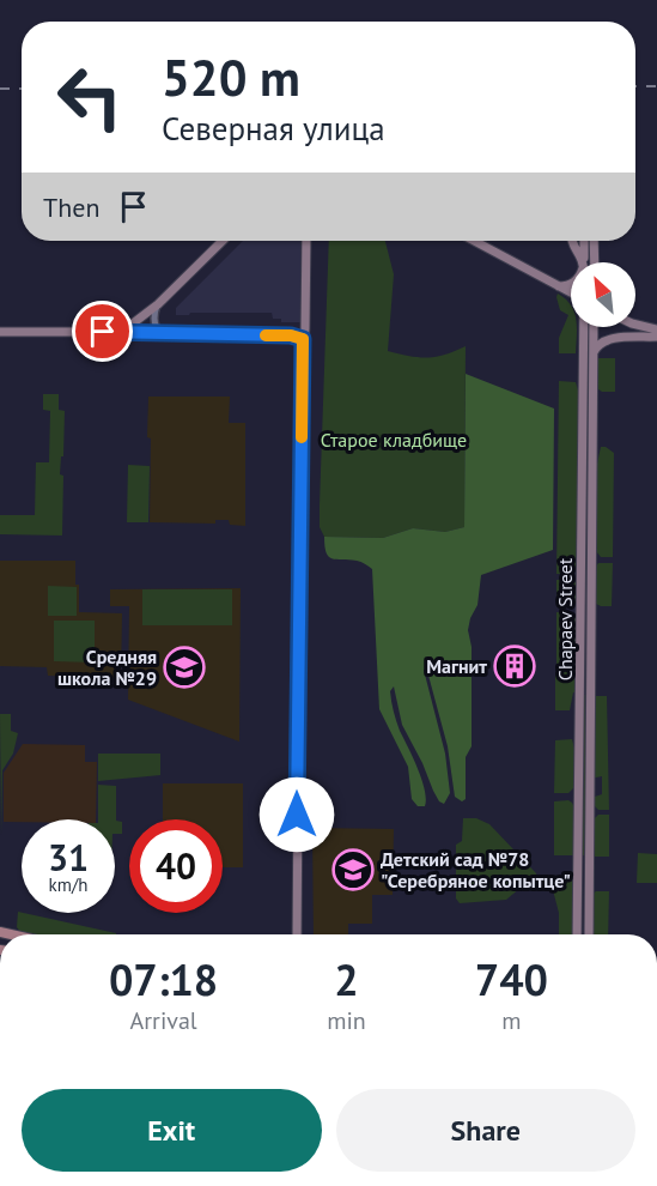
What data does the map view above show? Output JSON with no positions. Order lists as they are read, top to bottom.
{
  "streets": {
    "main road": ["Chapaev Street"]
  },
  "parks": ["Старое кладбище"],
  "places": {
    "building": ["Магнит"],
    "school or university": ["Средняя школа №29", "Детский сад №78 \"Серебряное копытце\""]
  },
  "north": "top left",
  "page": {
    "turn": ["520 m", "Северная улица"],
    "then": "Then",
    "speed": "31 km/h",
    "limit": "40",
    "eta": [
      "07:18",
      "Arrival",
      "2",
      "min",
      "740",
      "m"
    ],
    "buttons": ["Exit", "Share"]
  }
}
